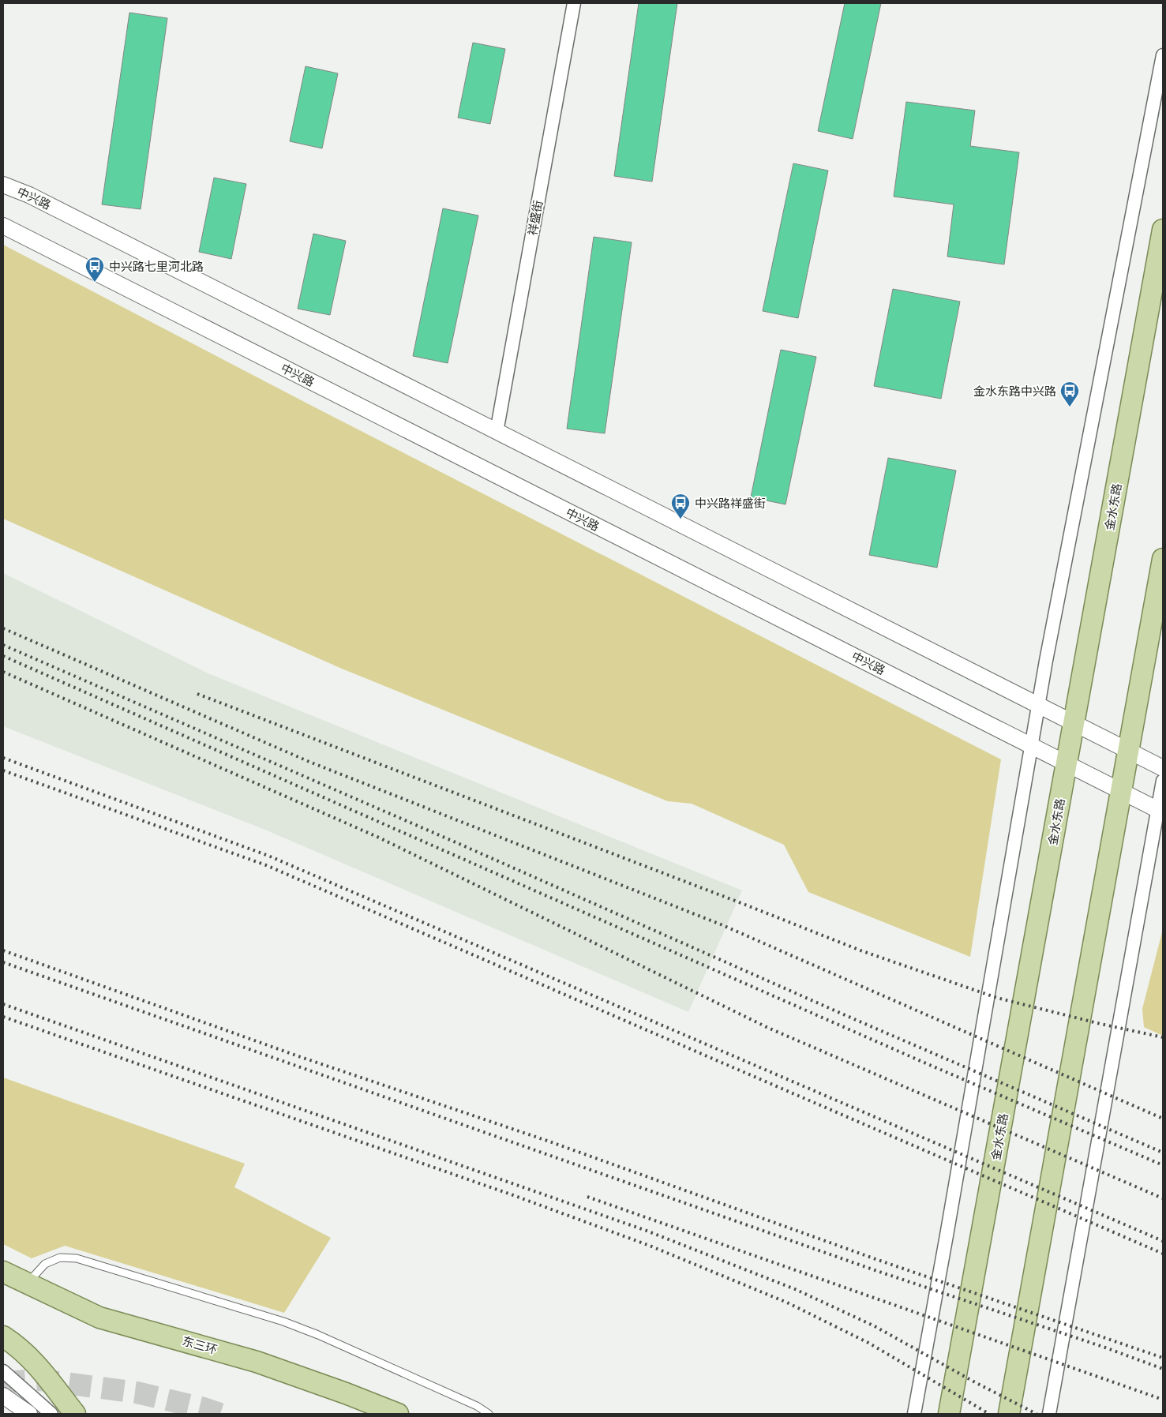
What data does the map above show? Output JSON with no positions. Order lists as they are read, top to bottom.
{
  "streets": {
    "main road": ["金水东路", "东三环"],
    "street": ["中兴路", "祥盛街"]
  },
  "crossings": [
    ["中兴路", "祥盛街"],
    ["中兴路", "金水东路"]
  ],
  "places": {
    "bus stop": ["中兴路七里河北路", "金水东路中兴路", "中兴路祥盛街"]
  }
}
